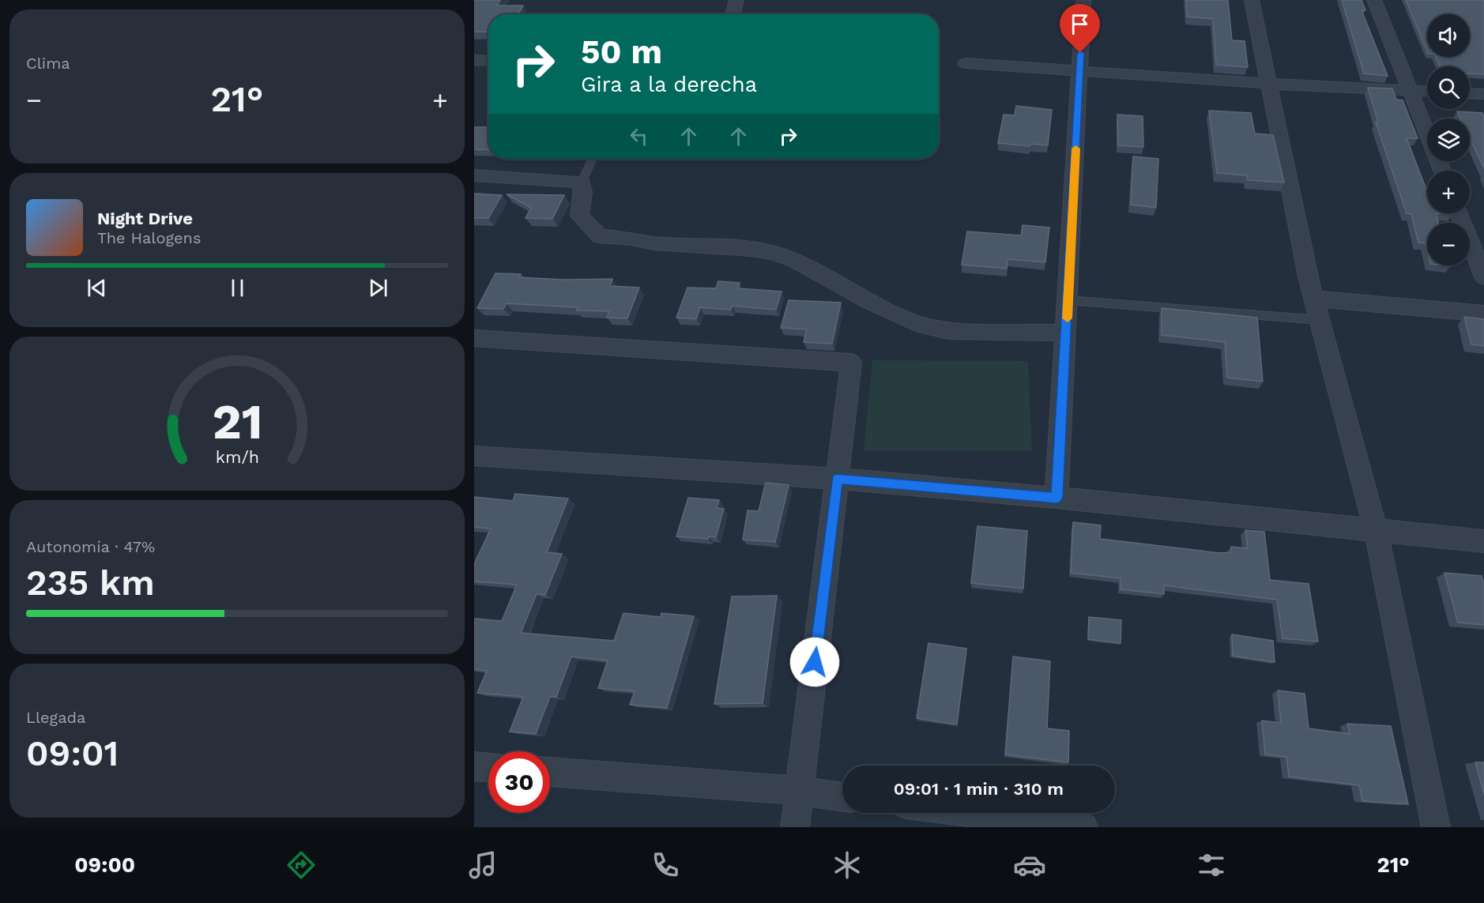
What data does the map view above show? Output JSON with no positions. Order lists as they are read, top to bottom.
{
  "page": {
    "tile": [
      "Clima",
      ["Autonomía · 47%", "235 km"],
      ["Llegada", "09:01"]
    ],
    "map_buttons": ["+", "−"],
    "turn": ["50 m", "Gira a la derecha"],
    "heat": ["−", "21°", "+"],
    "song": ["Night Drive", "The Halogens"],
    "limit": "30",
    "trip": "09:01 · 1 min · 310 m",
    "tabs": ["09:00", "21°"],
    "gauge": ["21", "km/h"]
  }
}
